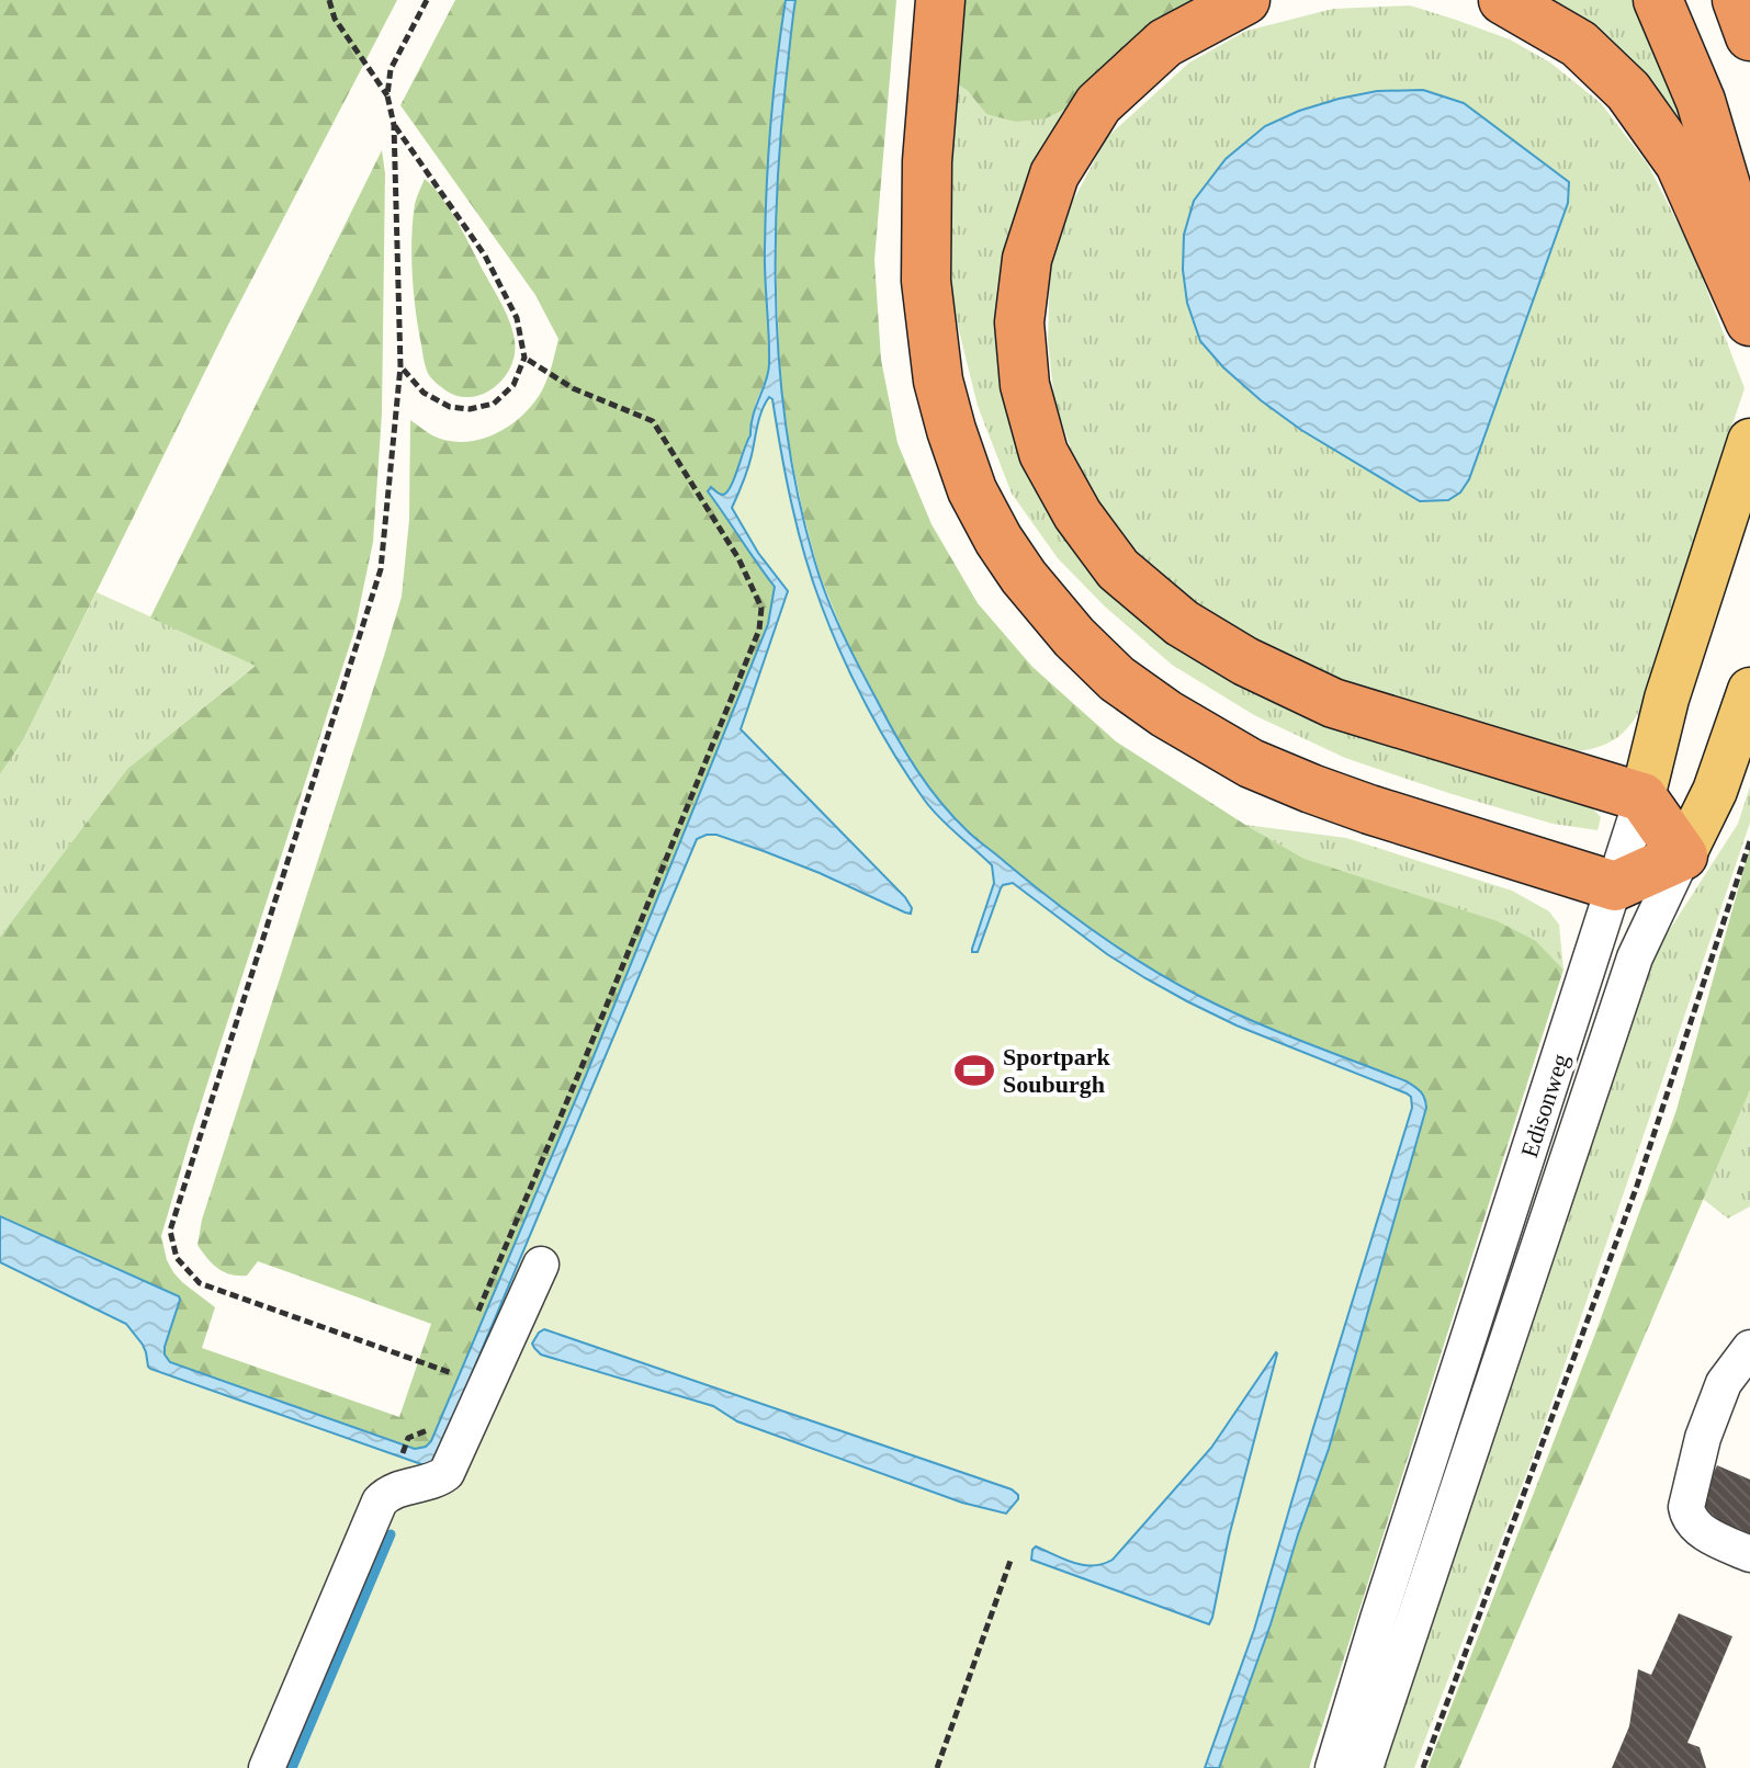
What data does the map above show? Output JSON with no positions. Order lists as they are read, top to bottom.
{
  "streets": {
    "main road": ["Edisonweg"]
  },
  "places": {
    "sports": ["Sportpark Souburgh"]
  }
}
